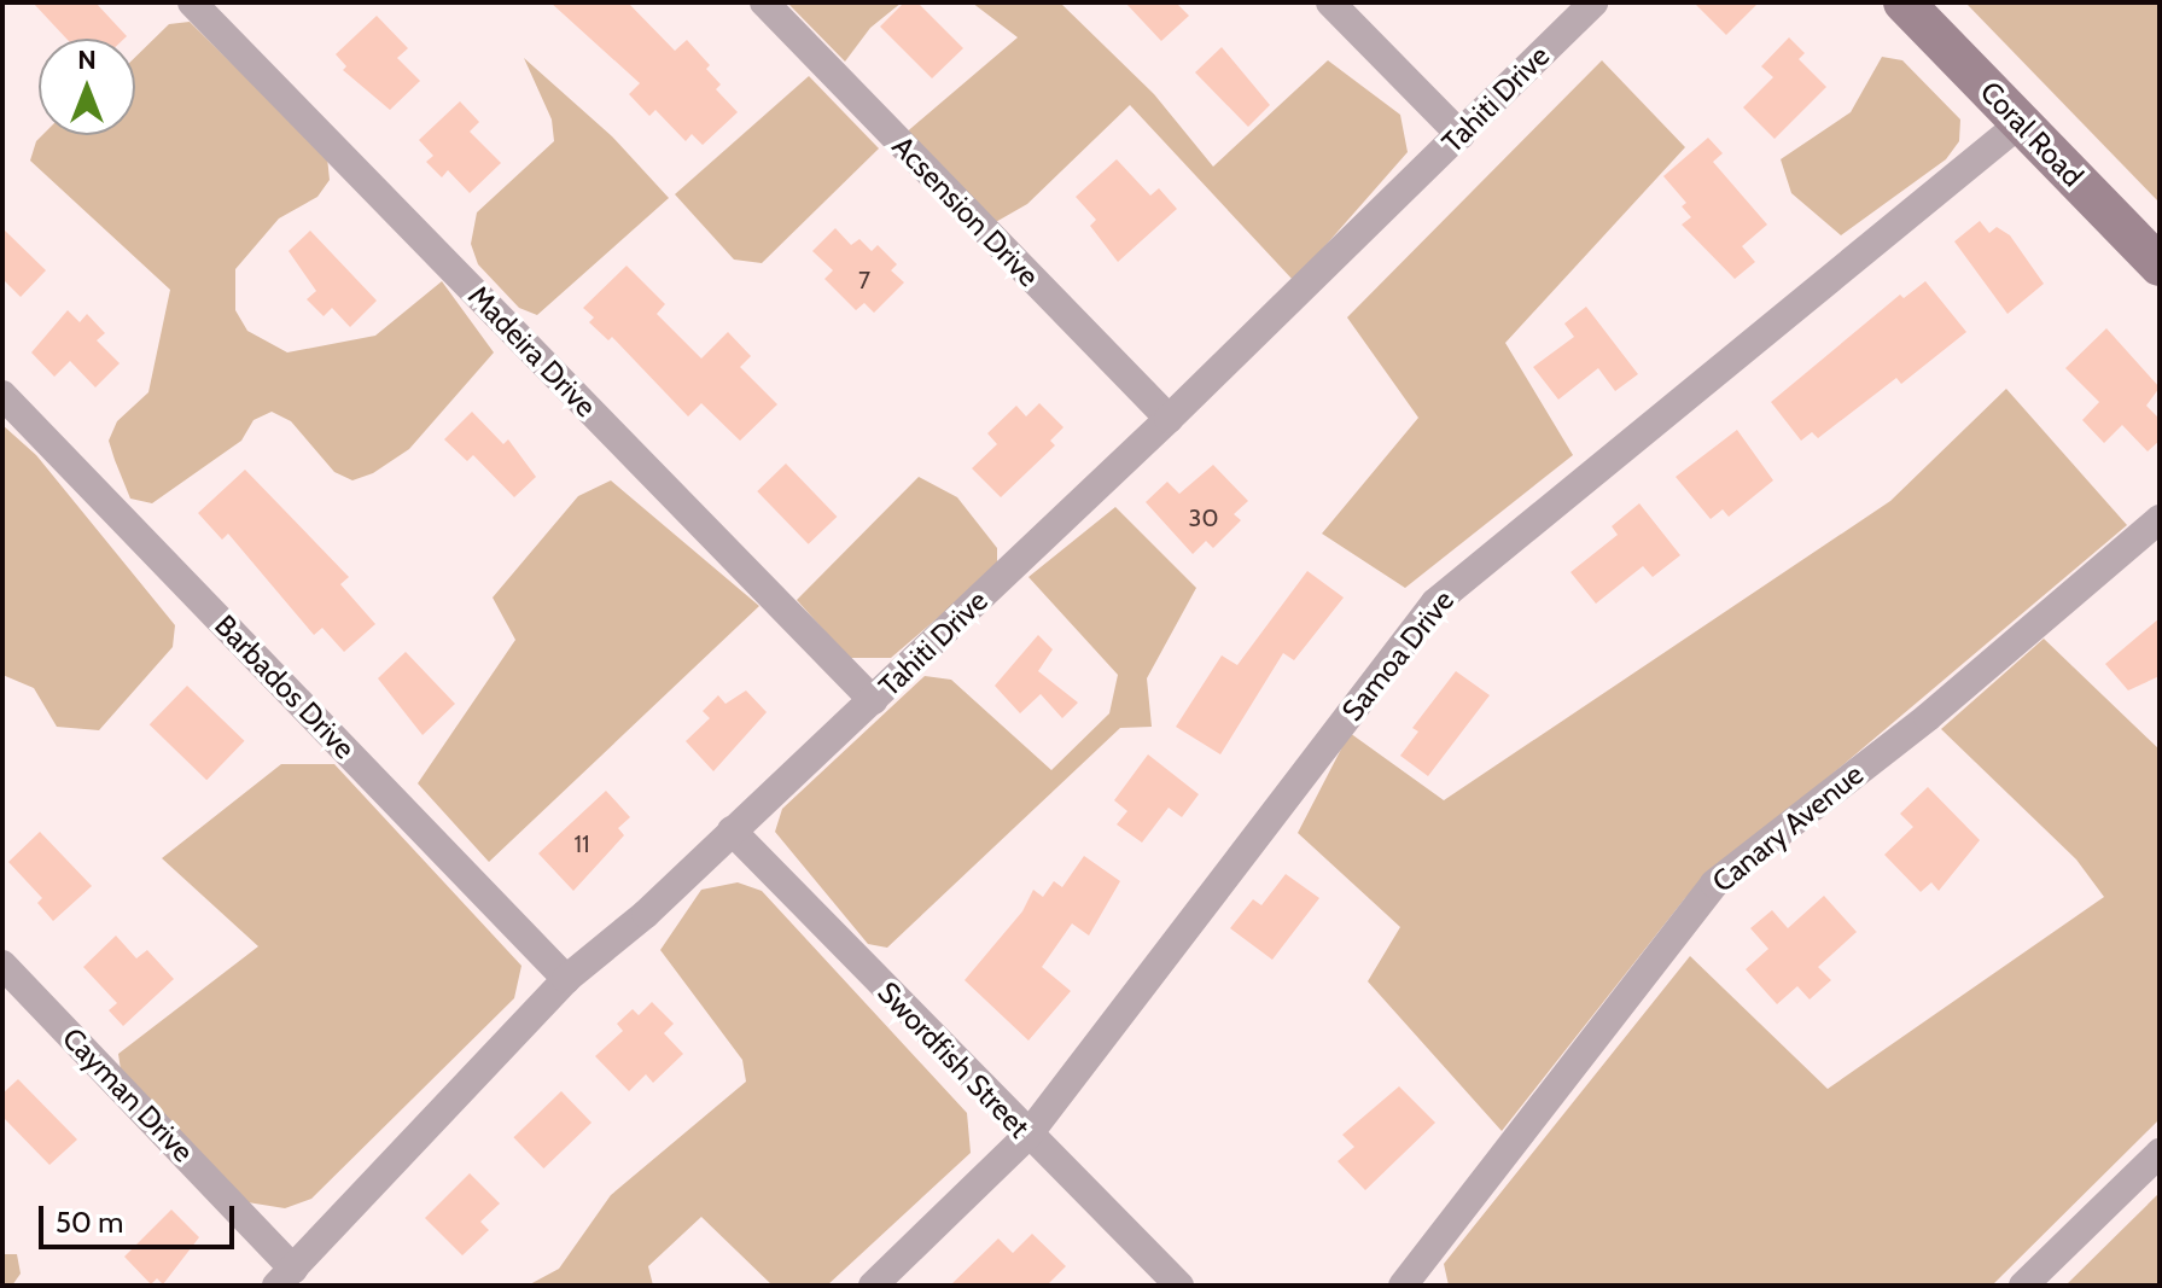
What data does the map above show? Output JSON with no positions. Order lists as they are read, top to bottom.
{
  "streets": {
    "street": [
      "Tahiti Drive",
      "Coral Road",
      "Acsension Drive",
      "Madeira Drive",
      "Samoa Drive",
      "Barbados Drive",
      "Canary Avenue",
      "Swordfish Street",
      "Cayman Drive"
    ]
  },
  "crossings": [
    ["Tahiti Drive", "Acsension Drive"],
    ["Tahiti Drive", "Madeira Drive"],
    ["Tahiti Drive", "Barbados Drive"],
    ["Tahiti Drive", "Swordfish Street"],
    ["Tahiti Drive", "Cayman Drive"],
    ["Coral Road", "Samoa Drive"],
    ["Samoa Drive", "Swordfish Street"]
  ],
  "house_numbers": ["7", "30", "11"],
  "scale_bar": "50 m",
  "north": "top"
}
